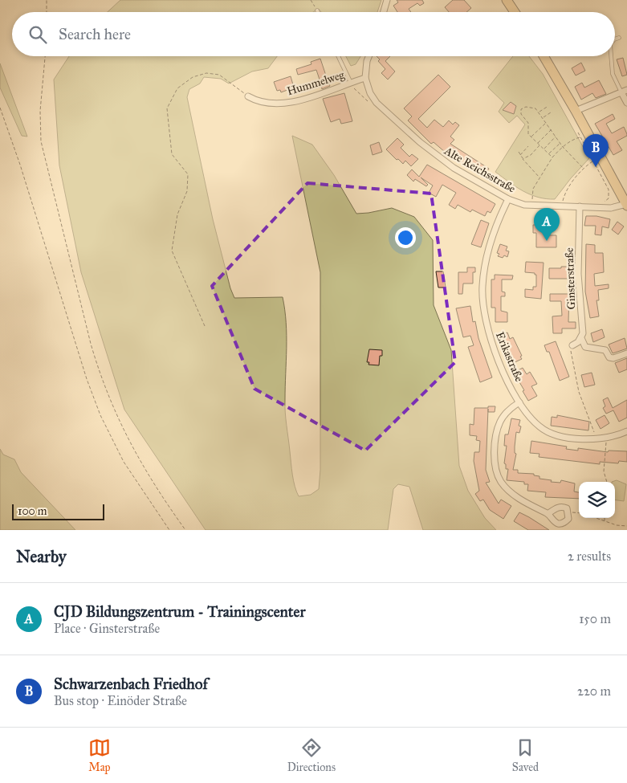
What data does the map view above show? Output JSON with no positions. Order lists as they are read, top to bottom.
{
  "streets": {
    "street": [
      "Hummelweg",
      "Alte Reichsstraße",
      "Ginsterstraße",
      "Erikastraße"
    ]
  },
  "crossings": [
    ["Hummelweg", "Alte Reichsstraße"],
    ["Alte Reichsstraße", "Ginsterstraße"],
    ["Alte Reichsstraße", "Erikastraße"]
  ],
  "scale_bar": "100 m",
  "page": {
    "search": "Search here",
    "pins": ["B", "A"],
    "scale": "100 m",
    "heading": ["Nearby", "2 results"],
    "list": [
      {
        "mark": "A",
        "name": "CJD Bildungszentrum - Trainingscenter",
        "note": "Place · Ginsterstraße",
        "value": "150 m"
      },
      {
        "mark": "B",
        "name": "Schwarzenbach Friedhof",
        "note": "Bus stop · Einöder Straße",
        "value": "220 m"
      }
    ],
    "nav": ["Map", "Directions", "Saved"]
  }
}
